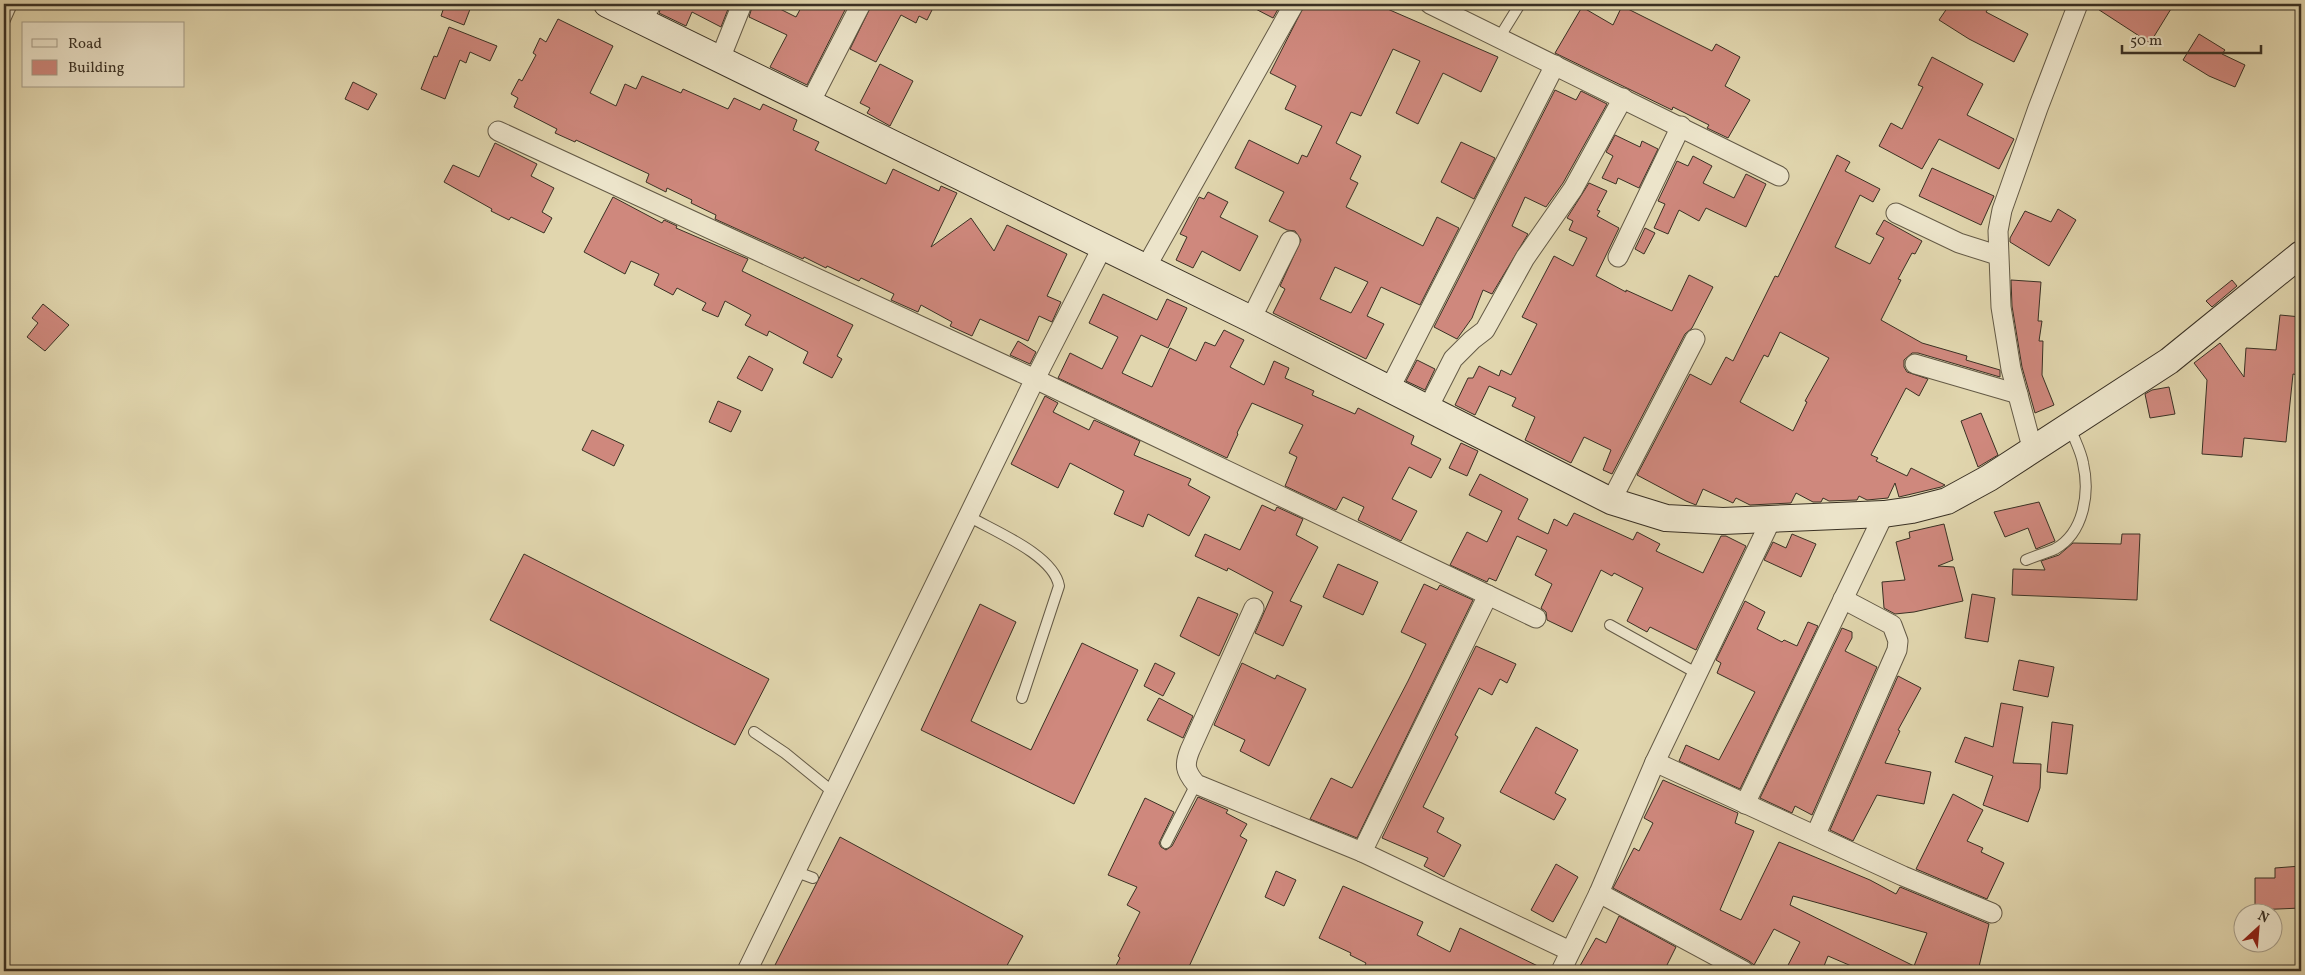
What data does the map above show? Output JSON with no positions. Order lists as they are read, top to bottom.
{
  "legend": ["Road", "Building"],
  "scale_bar": "50 m",
  "north": "top right"
}
